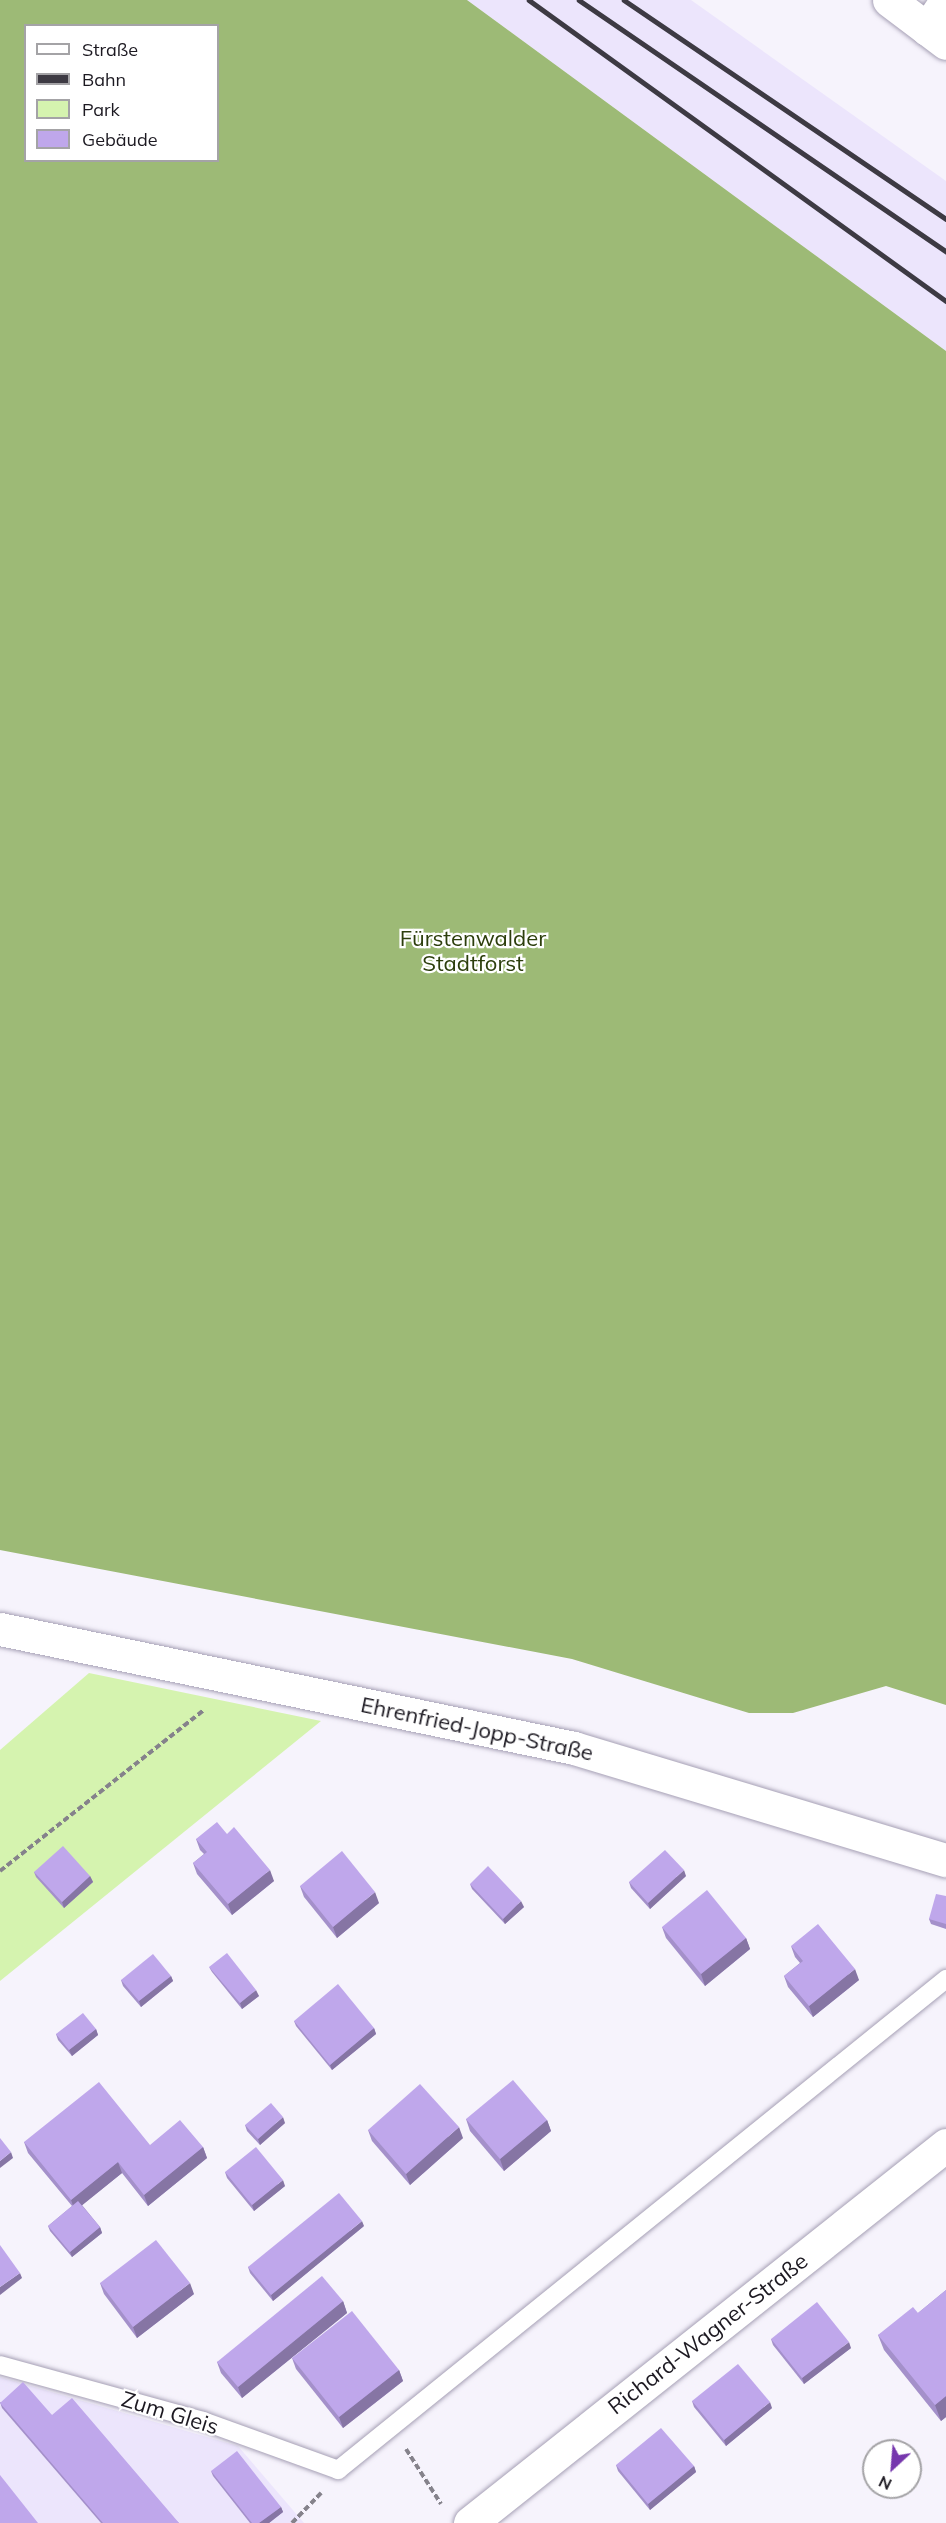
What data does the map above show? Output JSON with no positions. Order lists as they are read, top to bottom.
{
  "streets": {
    "street": ["Ehrenfried-Jopp-Straße", "Richard-Wagner-Straße"],
    "lane": ["Zum Gleis"]
  },
  "parks": ["Fürstenwalder Stadtforst"],
  "legend": [
    "Straße",
    "Bahn",
    "Park",
    "Gebäude"
  ],
  "north": "bottom left"
}
